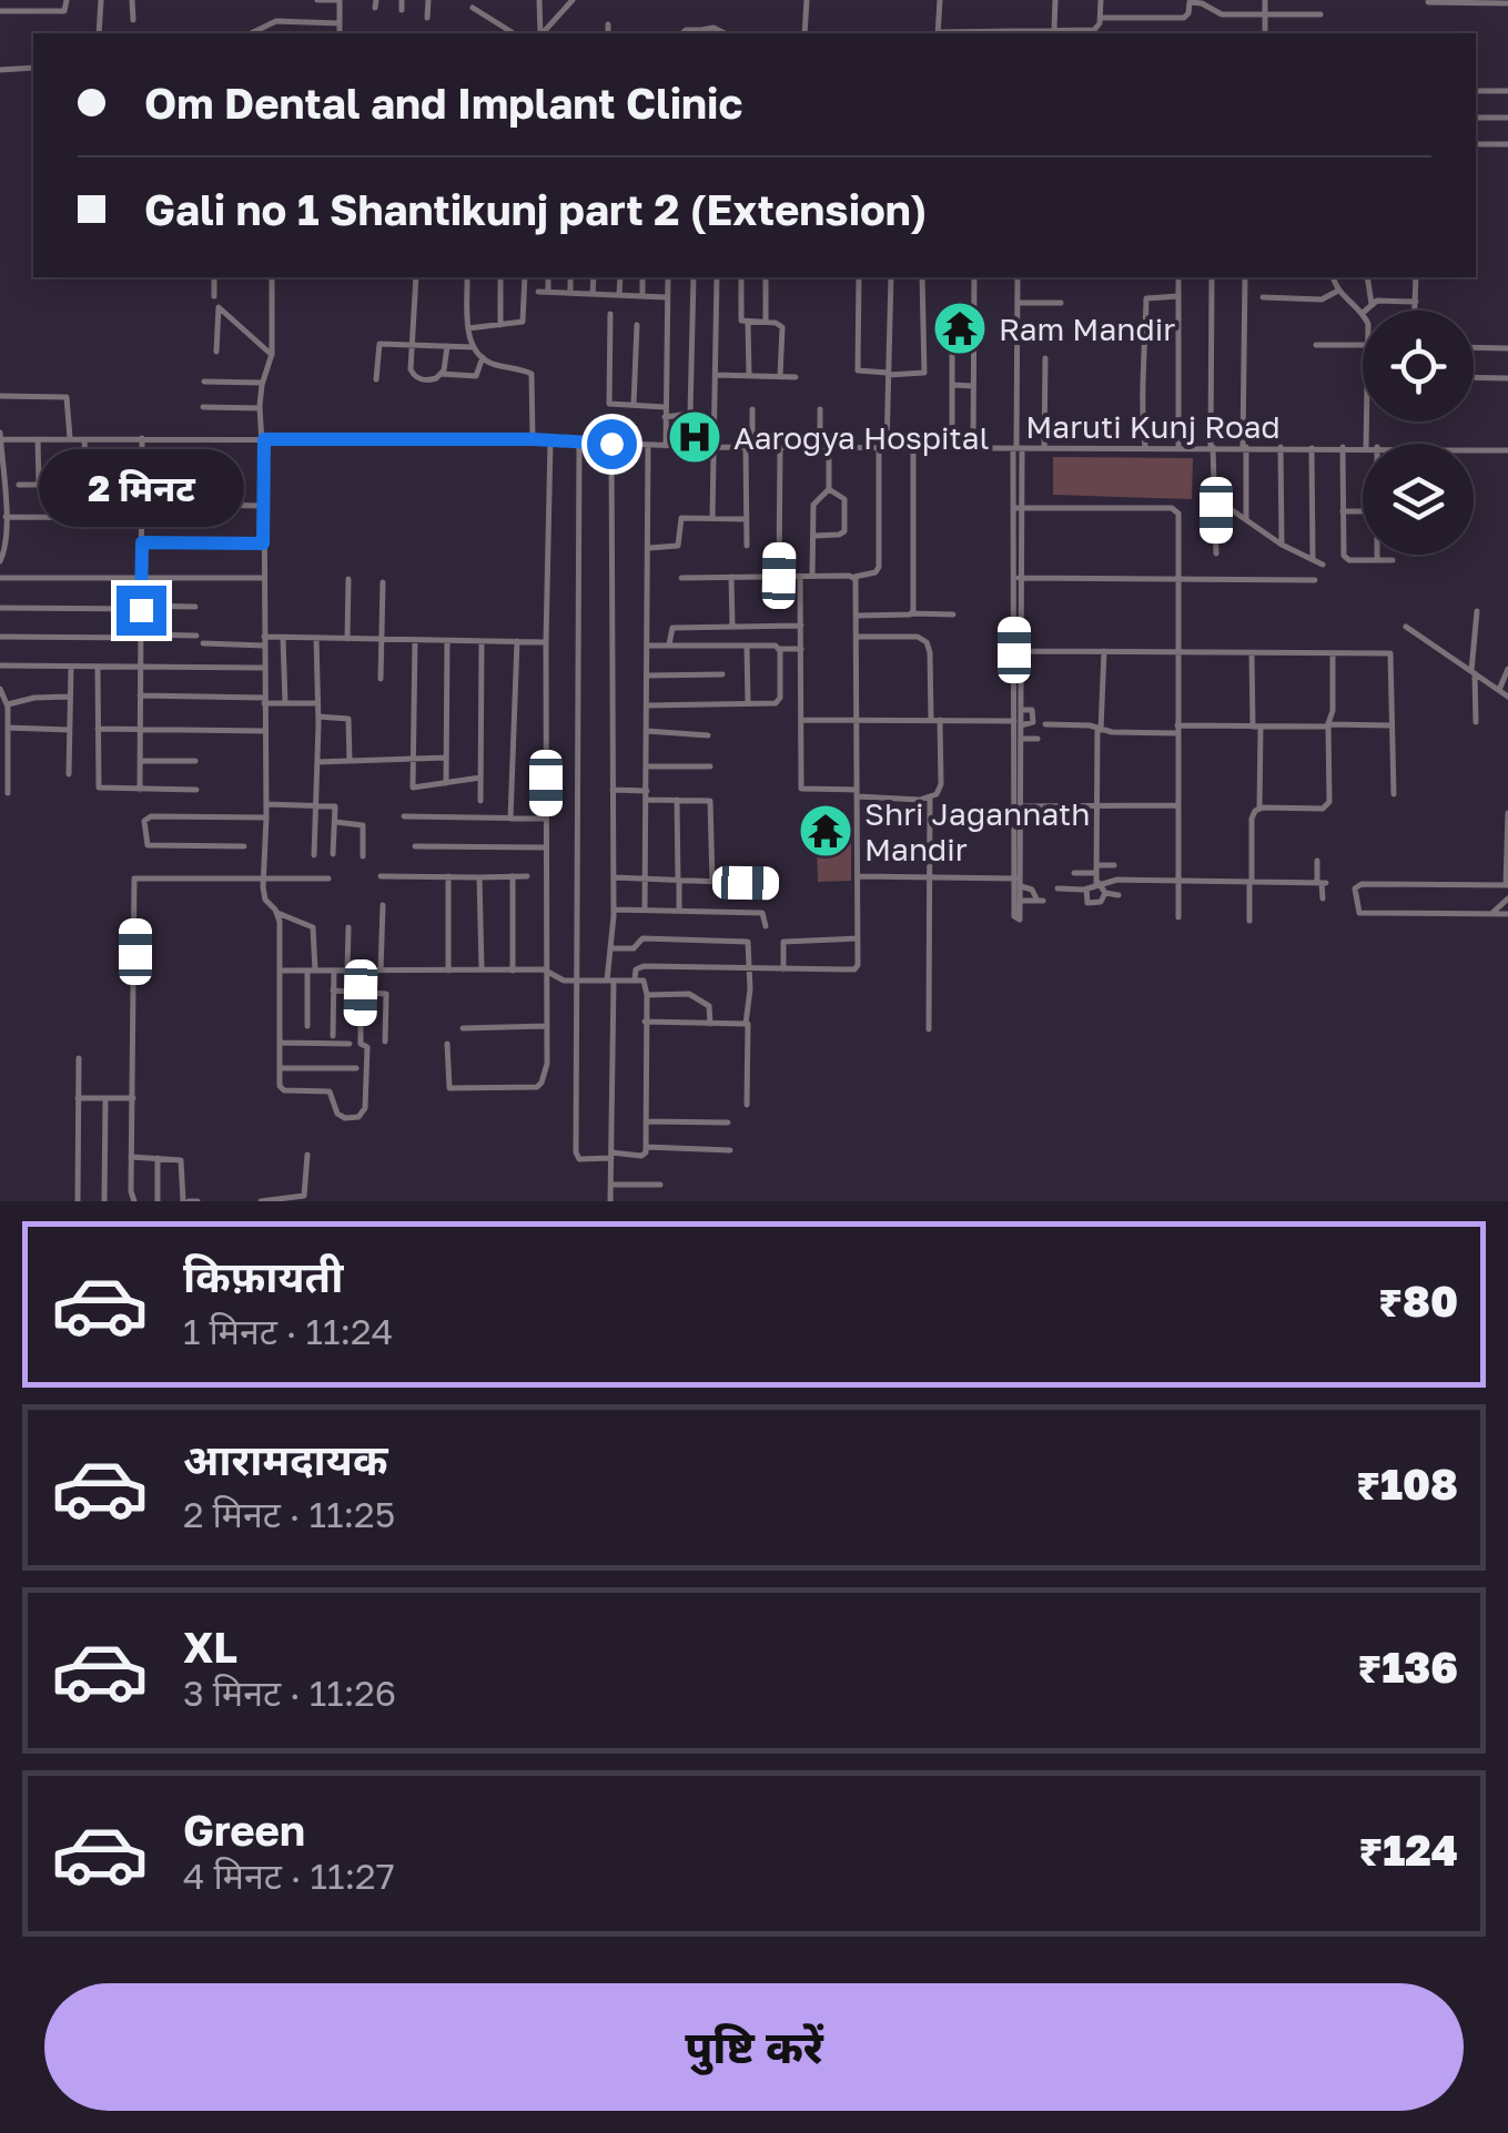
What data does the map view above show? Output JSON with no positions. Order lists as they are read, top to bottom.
{
  "streets": {
    "street": ["Maruti Kunj Road"]
  },
  "places": {
    "temple": ["Ram Mandir", "Shri Jagannath Mandir"],
    "hospital": ["Aarogya Hospital"]
  },
  "page": {
    "banner": ["Om Dental and Implant Clinic", "Gali no 1 Shantikunj part 2 (Extension)"],
    "bubble": "2 मिनट",
    "list": [
      {
        "name": "किफ़ायती",
        "note": "1 मिनट · 11:24",
        "value": "₹80"
      },
      {
        "name": "आरामदायक",
        "note": "2 मिनट · 11:25",
        "value": "₹108"
      },
      {
        "name": "XL",
        "note": "3 मिनट · 11:26",
        "value": "₹136"
      },
      {
        "name": "Green",
        "note": "4 मिनट · 11:27",
        "value": "₹124"
      }
    ],
    "buttons": "पुष्टि करें"
  }
}
